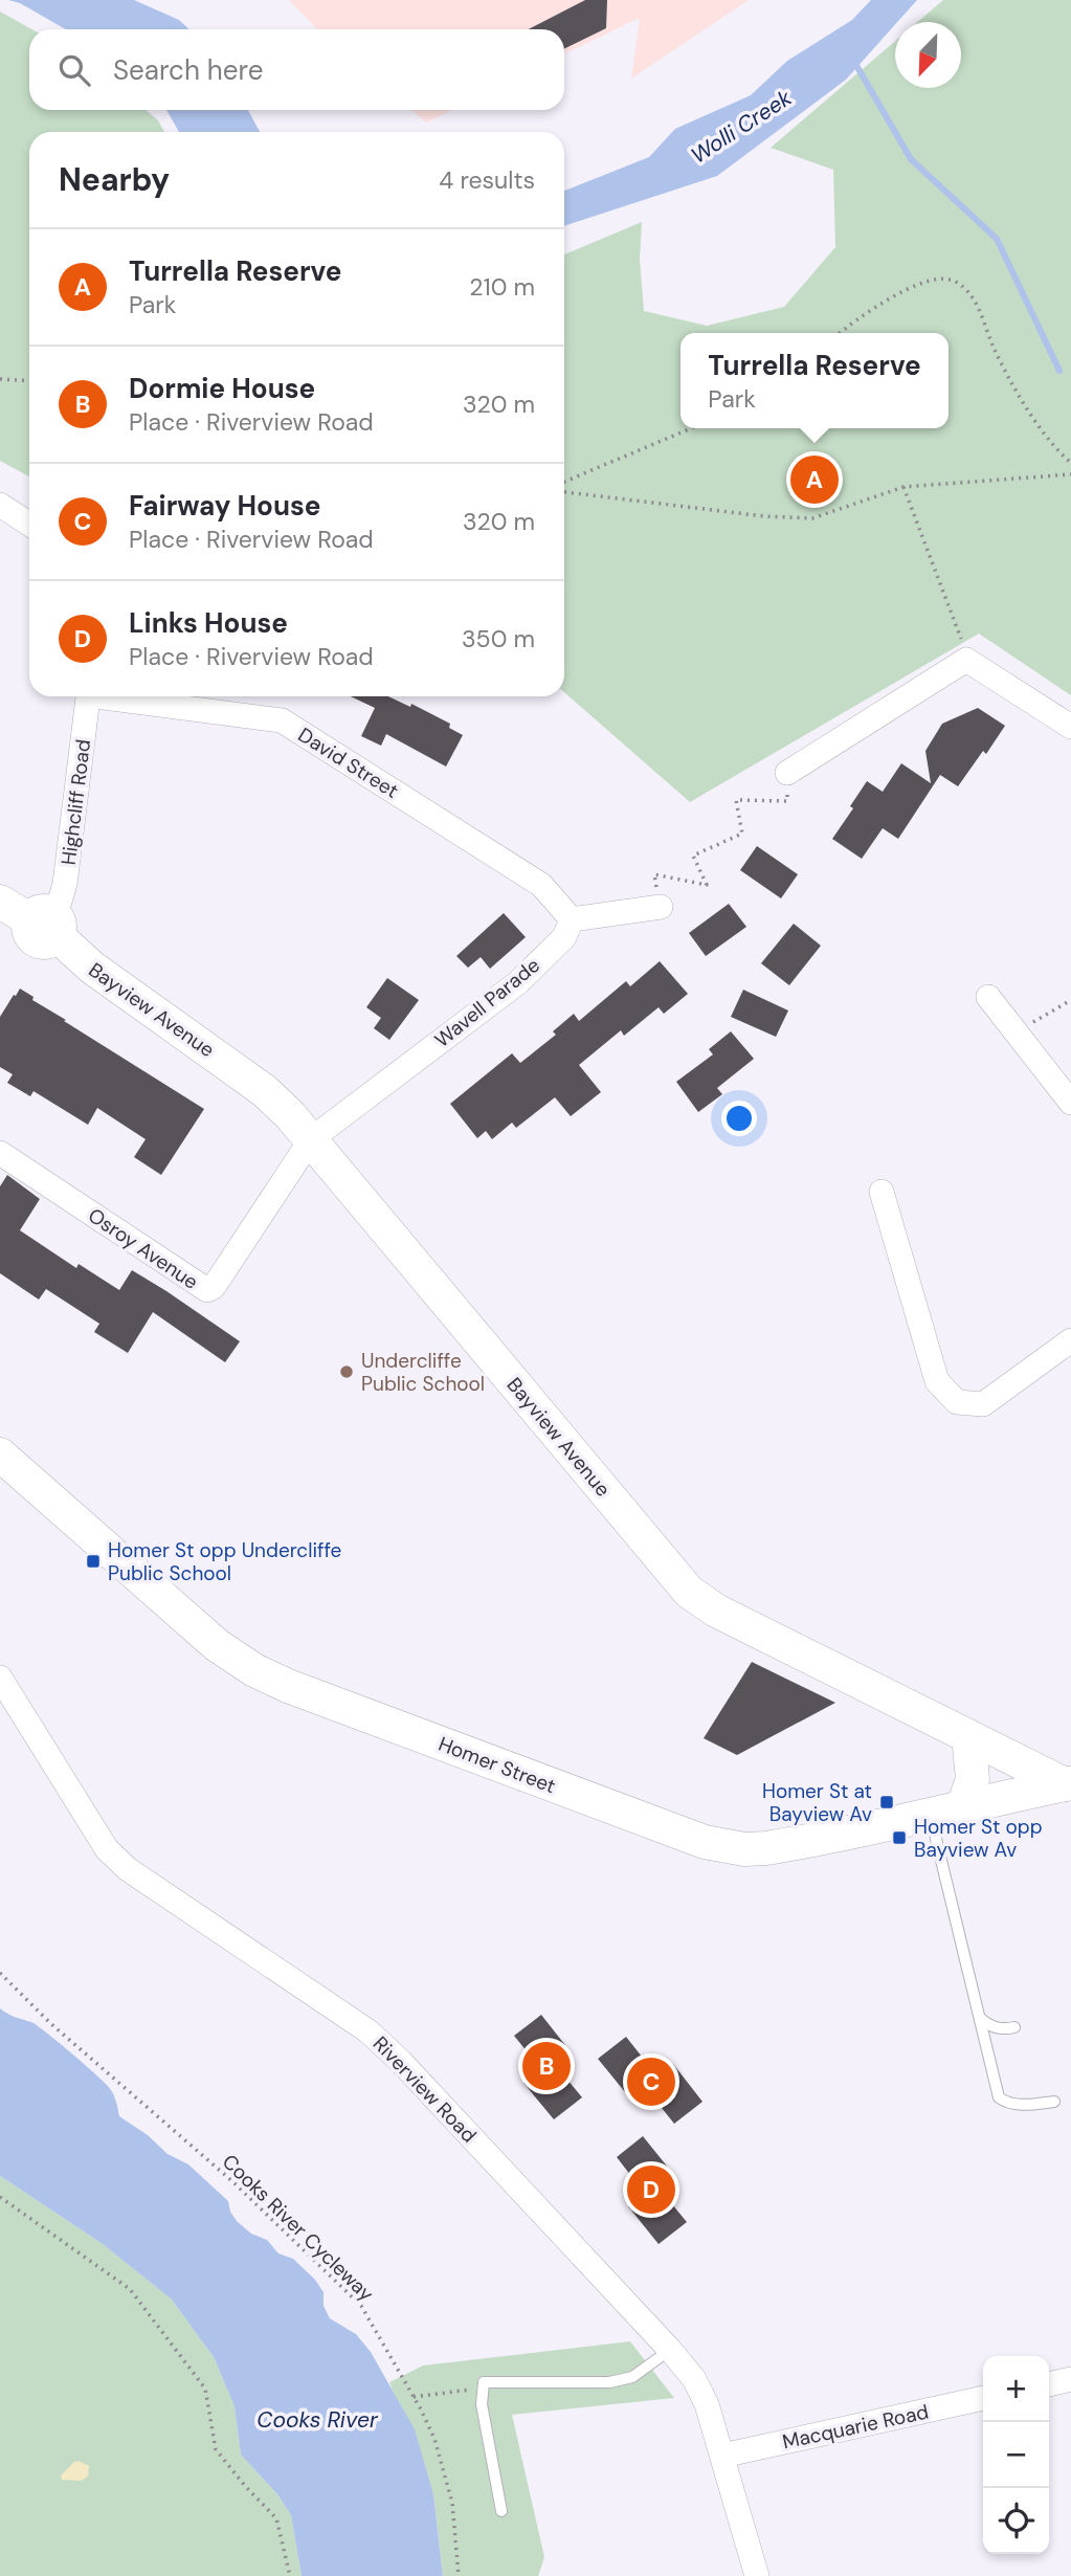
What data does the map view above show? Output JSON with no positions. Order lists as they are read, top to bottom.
{
  "streets": {
    "main road": ["Bayview Avenue", "Homer Street"],
    "street": [
      "David Street",
      "Highcliff Road",
      "Wavell Parade",
      "Osroy Avenue",
      "Riverview Road",
      "Macquarie Road"
    ],
    "path": ["Cooks River Cycleway"]
  },
  "crossings": [
    ["David Street", "Wavell Parade"],
    ["Highcliff Road", "Bayview Avenue"],
    ["Wavell Parade", "Bayview Avenue"],
    ["Wavell Parade", "Osroy Avenue"],
    ["Bayview Avenue", "Osroy Avenue"],
    ["Bayview Avenue", "Homer Street"],
    ["Riverview Road", "Macquarie Road"]
  ],
  "water": ["Wolli Creek", "Cooks River"],
  "places": {
    "other": ["Undercliffe Public School"],
    "transit": ["Homer St opp Undercliffe Public School", "Homer St at Bayview Av", "Homer St opp Bayview Av"]
  },
  "north": "bottom left",
  "page": {
    "search": "Search here",
    "heading": ["Nearby", "4 results"],
    "list": [
      {
        "mark": "A",
        "name": "Turrella Reserve",
        "note": "Park",
        "value": "210 m"
      },
      {
        "mark": "B",
        "name": "Dormie House",
        "note": "Place · Riverview Road",
        "value": "320 m"
      },
      {
        "mark": "C",
        "name": "Fairway House",
        "note": "Place · Riverview Road",
        "value": "320 m"
      },
      {
        "mark": "D",
        "name": "Links House",
        "note": "Place · Riverview Road",
        "value": "350 m"
      }
    ],
    "popup": ["Turrella Reserve", "Park"],
    "pins": [
      "A",
      "B",
      "C",
      "D"
    ],
    "map_buttons": ["+", "−"]
  }
}
